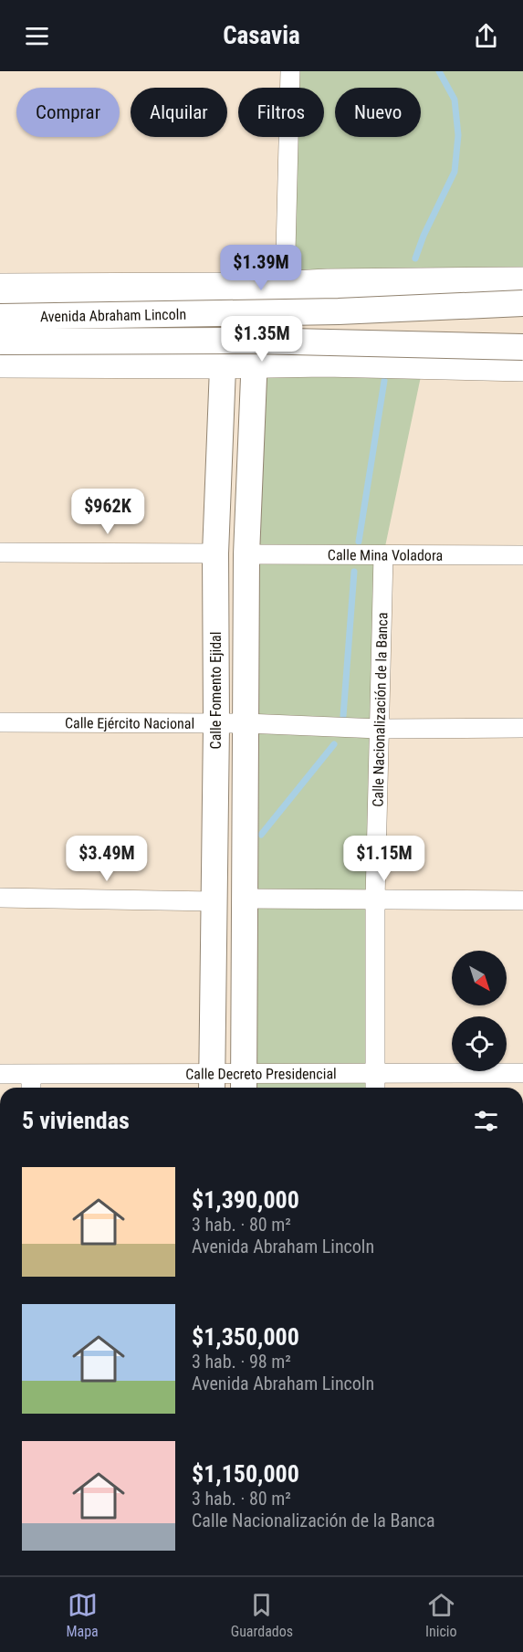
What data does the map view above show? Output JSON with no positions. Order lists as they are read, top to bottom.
{
  "streets": {
    "main road": ["Avenida Abraham Lincoln", "Calle Fomento Ejidal"],
    "street": [
      "Calle Mina Voladora",
      "Calle Nacionalización de la Banca",
      "Calle Ejército Nacional",
      "Calle Decreto Presidencial"
    ]
  },
  "crossings": [
    ["Avenida Abraham Lincoln", "Calle Fomento Ejidal"],
    ["Calle Mina Voladora", "Calle Fomento Ejidal"],
    ["Calle Mina Voladora", "Calle Nacionalización de la Banca"],
    ["Calle Fomento Ejidal", "Calle Ejército Nacional"],
    ["Calle Fomento Ejidal", "Calle Decreto Presidencial"],
    ["Calle Nacionalización de la Banca", "Calle Ejército Nacional"],
    ["Calle Nacionalización de la Banca", "Calle Decreto Presidencial"]
  ],
  "north": "bottom right",
  "page": {
    "header": "Casavia",
    "chip": [
      "Comprar",
      "Alquilar",
      "Filtros",
      "Nuevo"
    ],
    "price": [
      "$1.39M",
      "$1.35M",
      "$962K",
      "$3.49M",
      "$1.15M"
    ],
    "heading": "5 viviendas",
    "list": [
      {
        "name": "$1,390,000",
        "note": "3 hab. · 80 m² · Avenida Abraham Lincoln"
      },
      {
        "name": "$1,350,000",
        "note": "3 hab. · 98 m² · Avenida Abraham Lincoln"
      },
      {
        "name": "$1,150,000",
        "note": "3 hab. · 80 m² · Calle Nacionalización de la Banca"
      }
    ],
    "tabs": ["Mapa", "Guardados", "Inicio"]
  }
}
